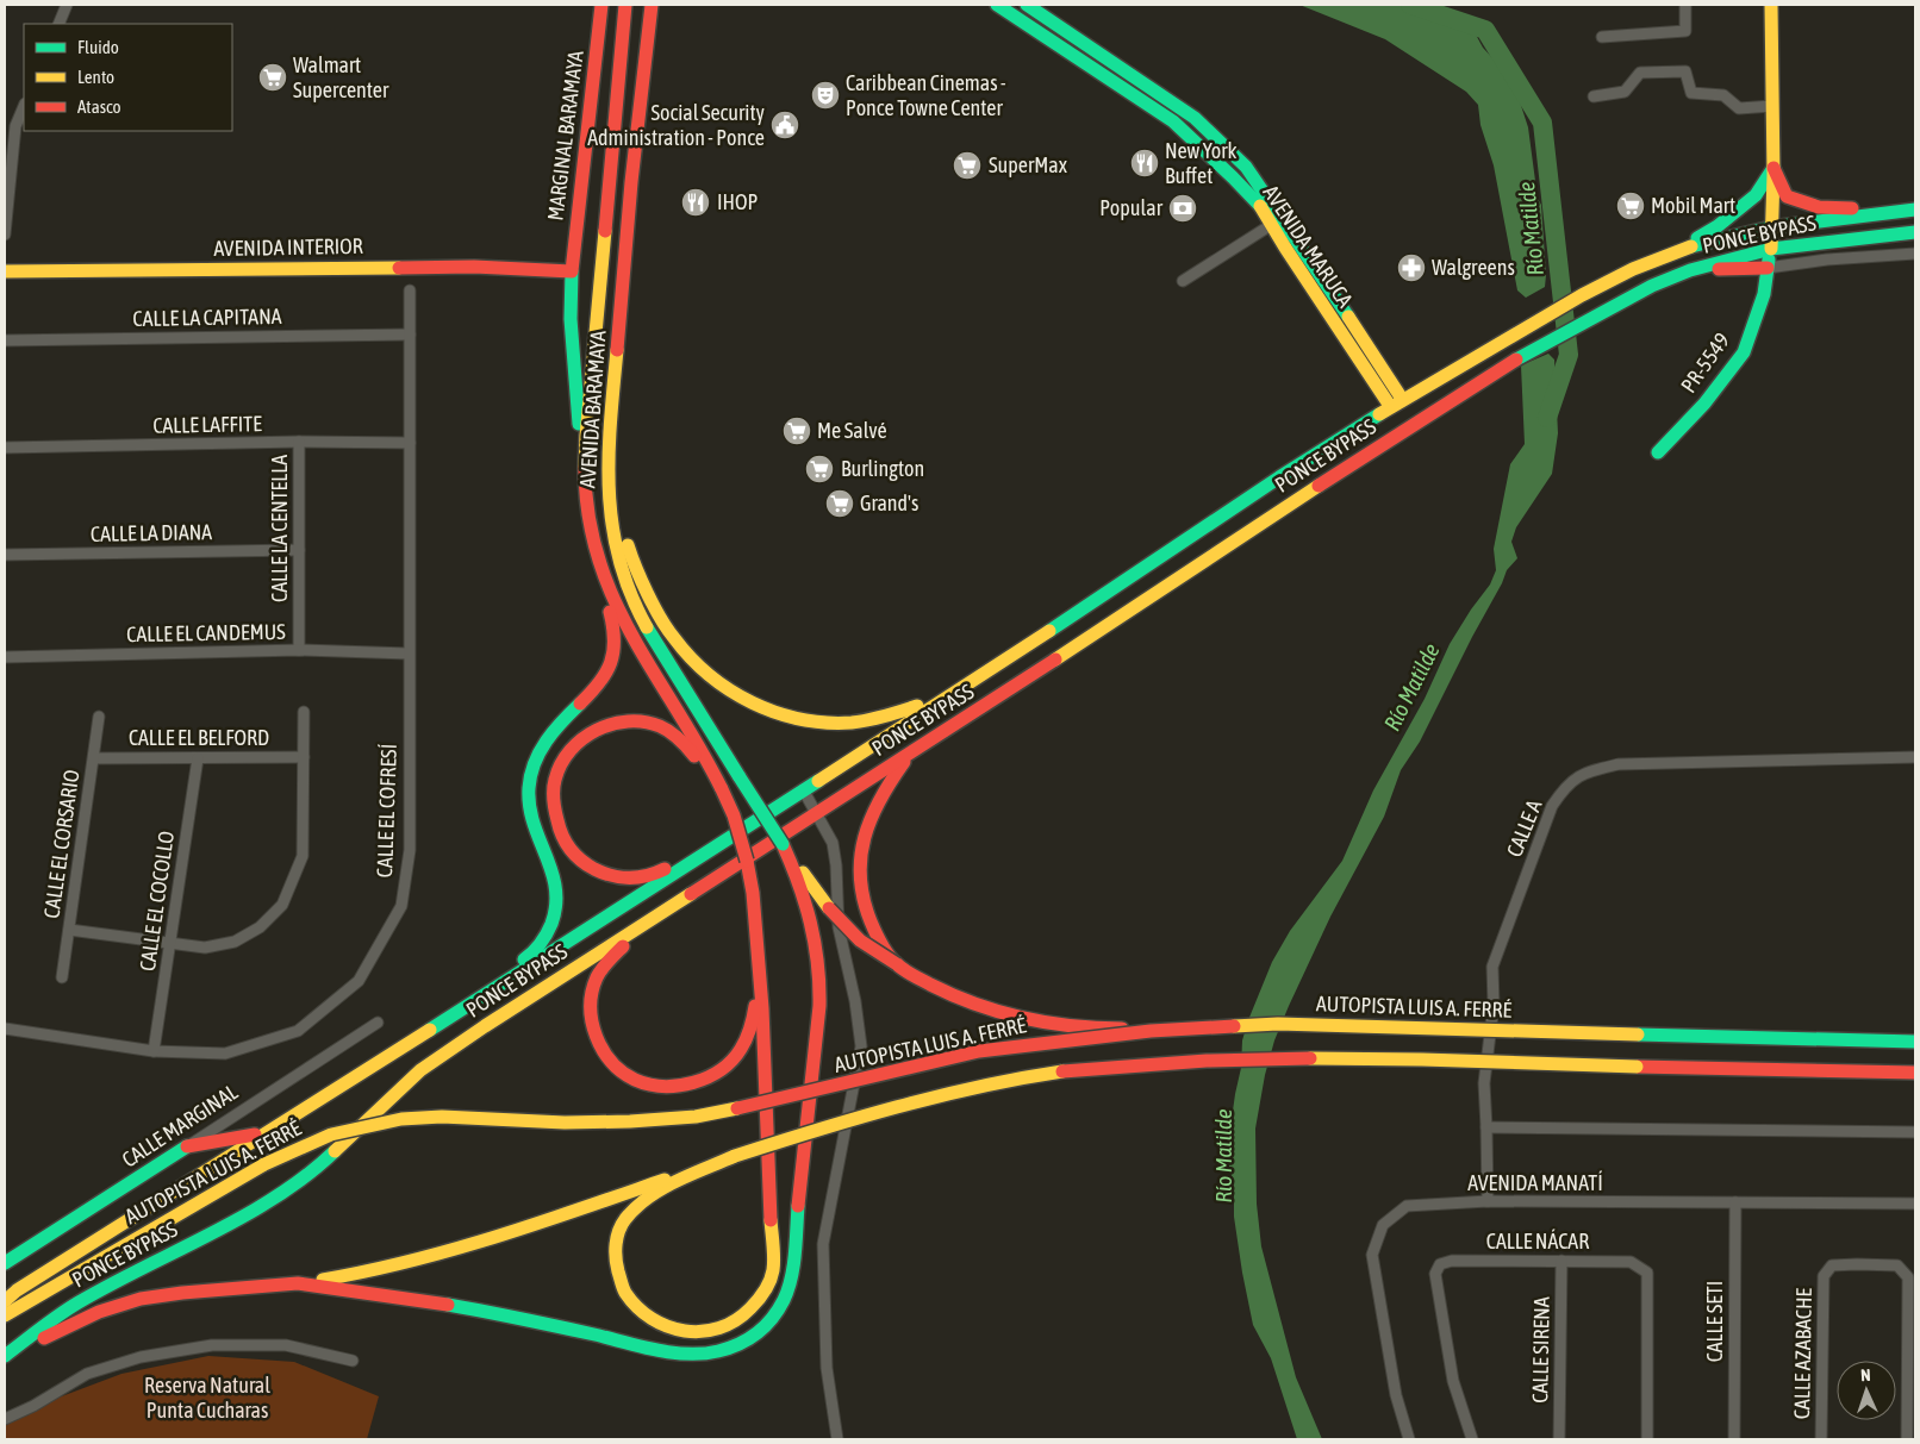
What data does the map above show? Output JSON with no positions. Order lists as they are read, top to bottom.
{
  "streets": {
    "main road": [
      "MARGINAL BARAMAYA",
      "PONCE BYPASS",
      "AVENIDA MARUCA",
      "AVENIDA INTERIOR",
      "PR-5549",
      "AVENIDA BARAMAYA",
      "AUTOPISTA LUIS A. FERRÉ",
      "CALLE MARGINAL"
    ],
    "street": [
      "CALLE LA CAPITANA",
      "CALLE LAFFITE",
      "CALLE LA CENTELLA",
      "CALLE LA DIANA",
      "CALLE EL CANDEMUS",
      "CALLE EL BELFORD",
      "CALLE EL COFRESÍ",
      "CALLE A",
      "CALLE EL CORSARIO",
      "CALLE EL COCOLLO",
      "AVENIDA MANATÍ",
      "CALLE NÁCAR",
      "CALLE SETI",
      "CALLE SIRENA",
      "CALLE AZABACHE"
    ]
  },
  "crossings": [
    ["MARGINAL BARAMAYA", "AVENIDA INTERIOR"],
    ["MARGINAL BARAMAYA", "AVENIDA BARAMAYA"],
    ["PONCE BYPASS", "AVENIDA MARUCA"],
    ["PONCE BYPASS", "PR-5549"],
    ["CALLE LA CAPITANA", "CALLE EL COFRESÍ"],
    ["CALLE LAFFITE", "CALLE LA CENTELLA"],
    ["CALLE LAFFITE", "CALLE EL COFRESÍ"],
    ["CALLE LA CENTELLA", "CALLE LA DIANA"],
    ["CALLE LA CENTELLA", "CALLE EL CANDEMUS"],
    ["CALLE EL CANDEMUS", "CALLE EL COFRESÍ"],
    ["CALLE EL BELFORD", "CALLE EL CORSARIO"],
    ["CALLE EL BELFORD", "CALLE EL COCOLLO"],
    ["CALLE EL COFRESÍ", "CALLE EL COCOLLO"],
    ["CALLE A", "AVENIDA MANATÍ"],
    ["AVENIDA MANATÍ", "CALLE SETI"],
    ["CALLE NÁCAR", "CALLE SIRENA"]
  ],
  "water": ["Río Matilde"],
  "parks": ["Reserva Natural Punta Cucharas"],
  "places": {
    "supermarket": [
      "Walmart Supercenter",
      "SuperMax",
      "Mobil Mart",
      "Me Salvé",
      "Burlington",
      "Grand's"
    ],
    "theatre": ["Caribbean Cinemas - Ponce Towne Center"],
    "public building": ["Social Security Administration - Ponce"],
    "restaurant": ["New York Buffet", "IHOP"],
    "bank": ["Popular"],
    "pharmacy": ["Walgreens"]
  },
  "legend": ["Fluido", "Lento", "Atasco"],
  "north": "top"
}
